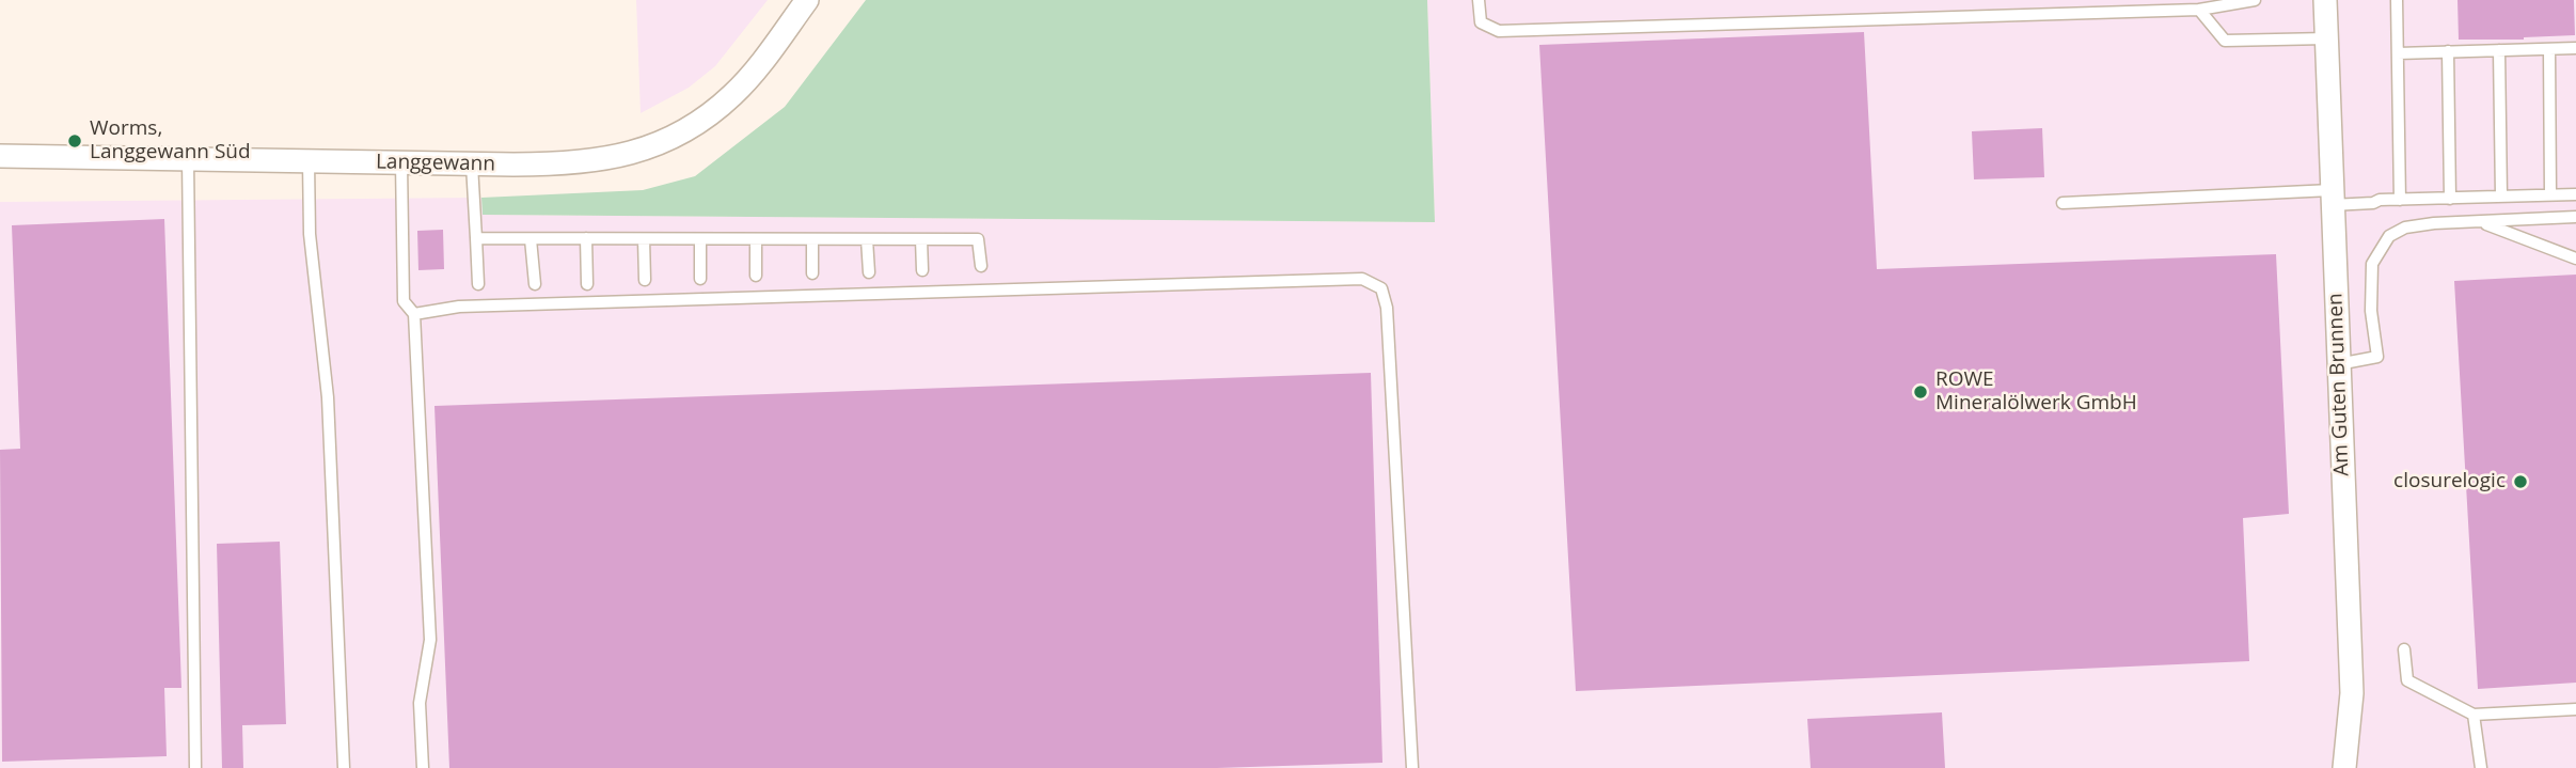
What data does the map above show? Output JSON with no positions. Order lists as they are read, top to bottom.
{
  "streets": {
    "street": ["Langgewann", "Am Guten Brunnen"]
  },
  "places": ["Worms, Langgewann Süd", "ROWE Mineralölwerk GmbH", "closurelogic"]
}
